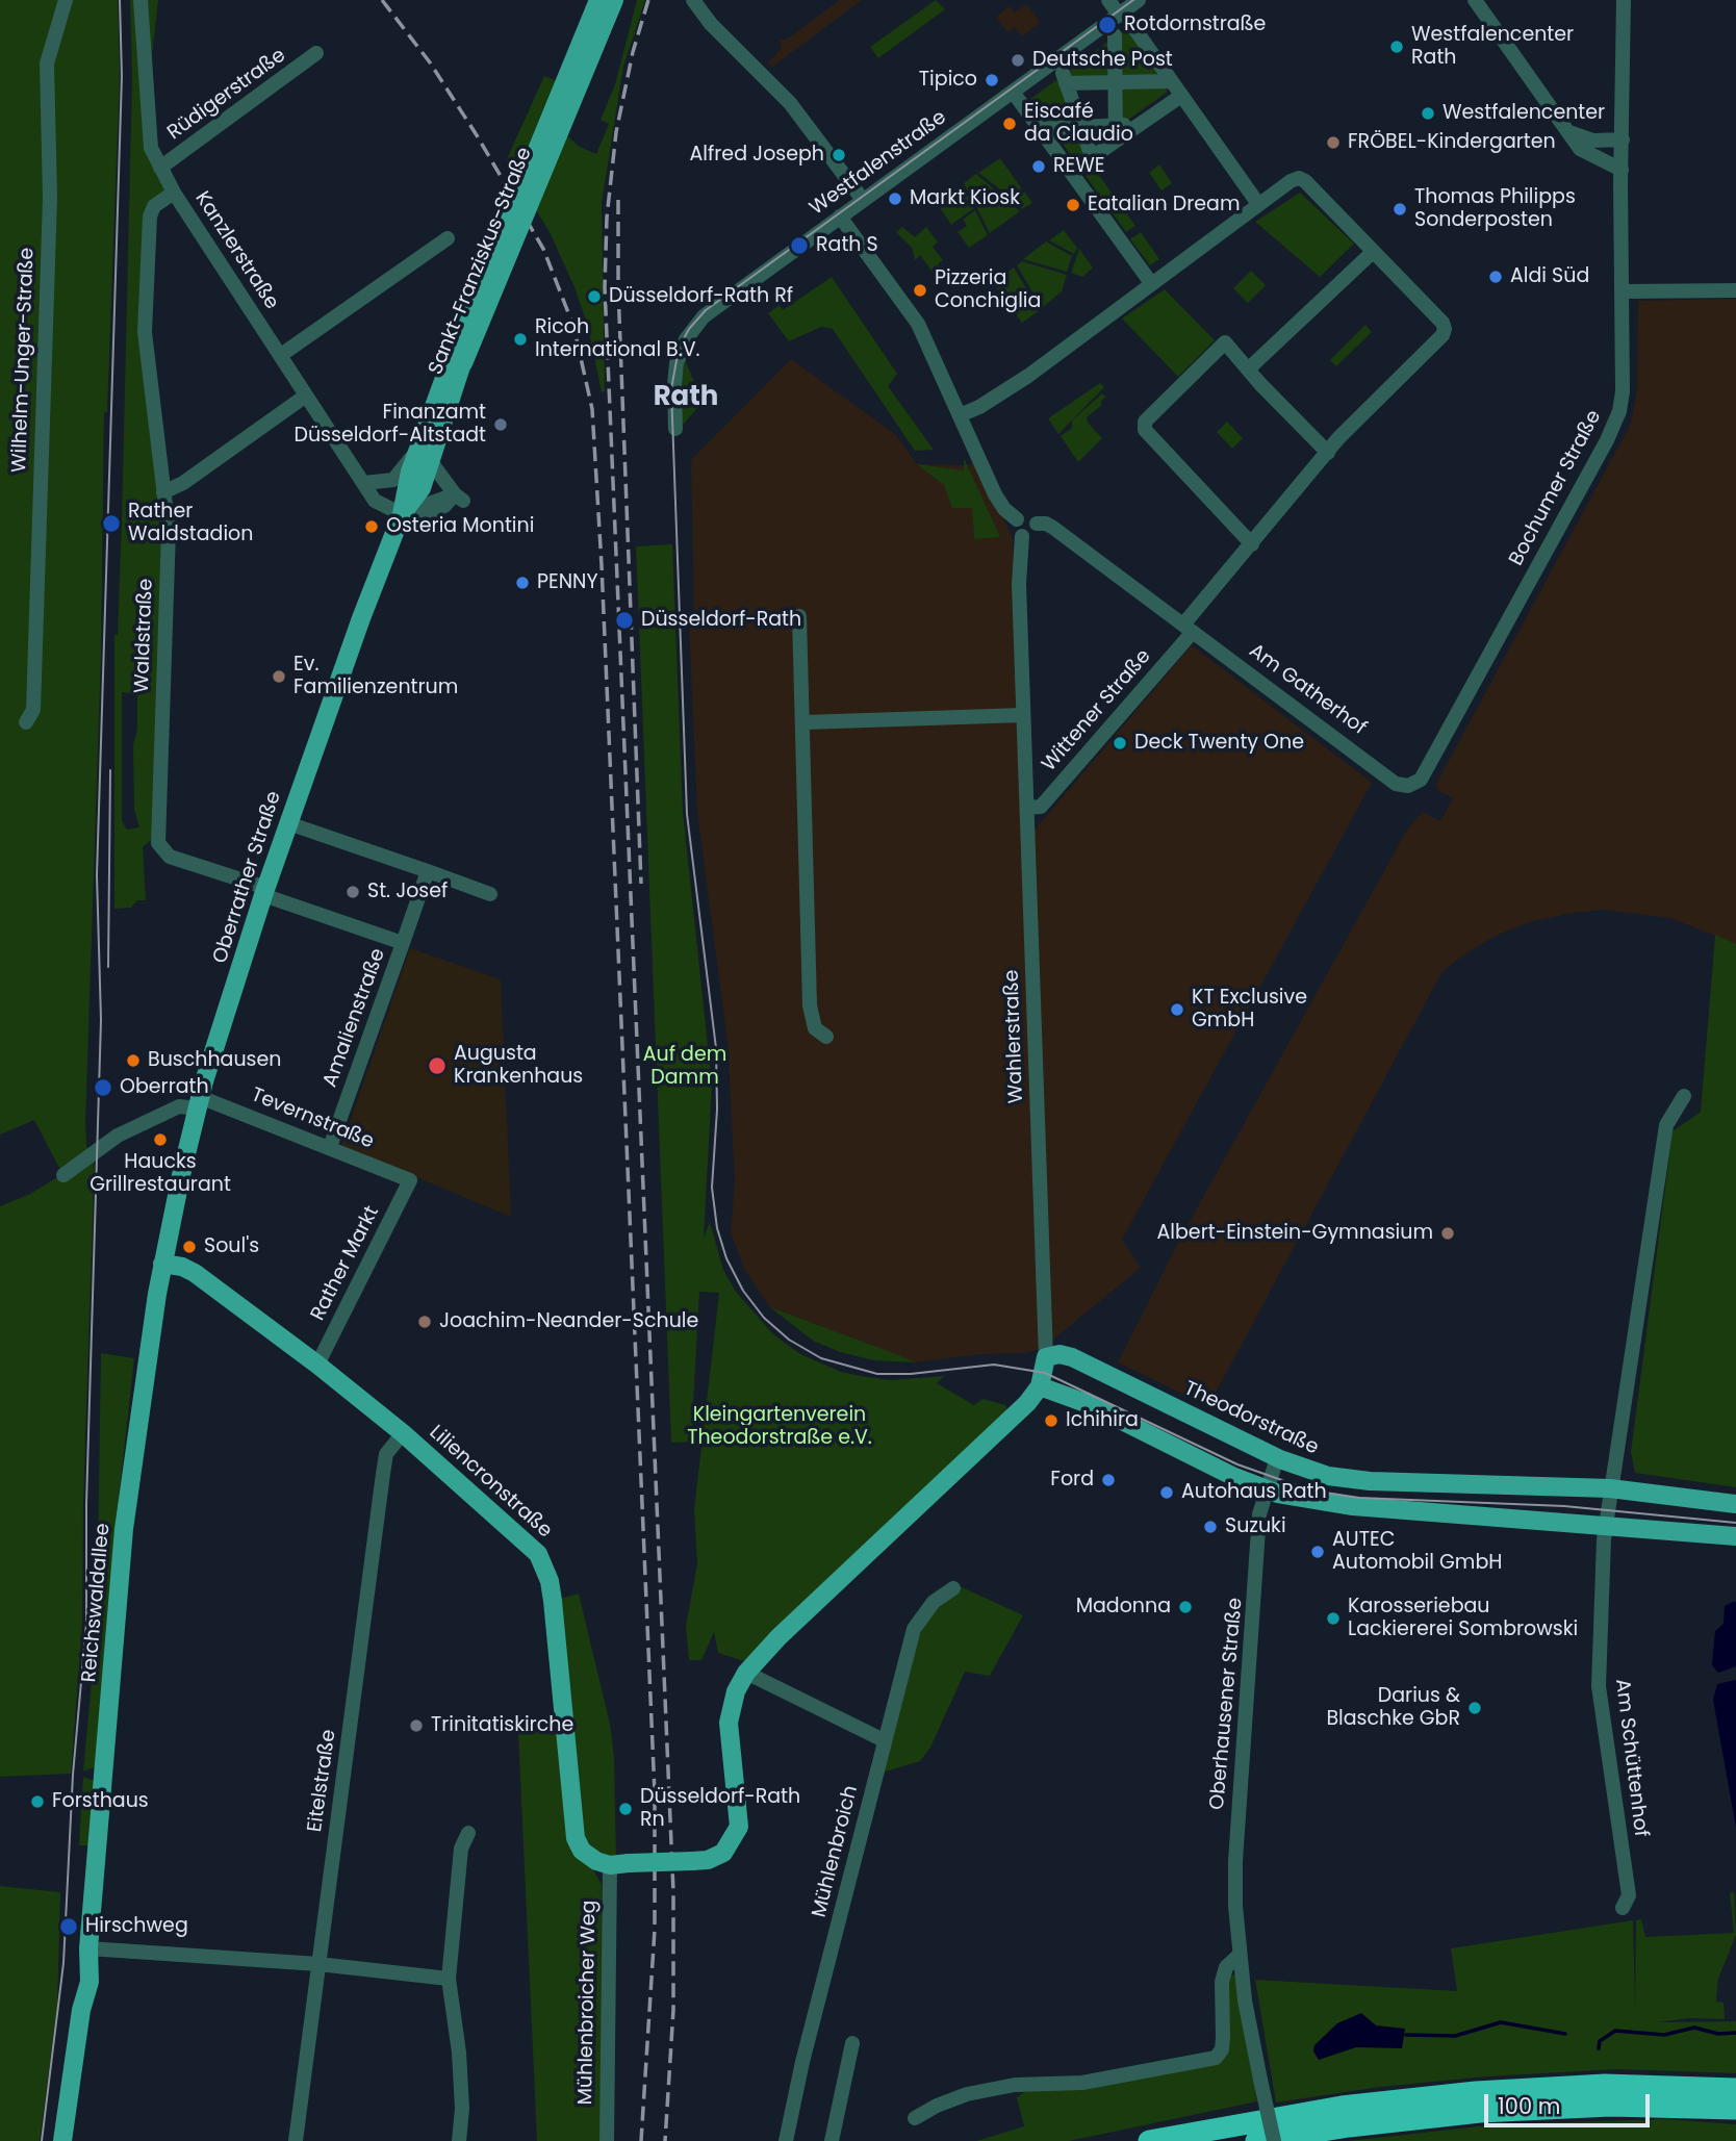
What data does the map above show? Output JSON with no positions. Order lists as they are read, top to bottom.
{
  "streets": {
    "main road": [
      "Sankt-Franziskus-Straße",
      "Oberrather Straße",
      "Theodorstraße",
      "Liliencronstraße",
      "Reichswaldallee"
    ],
    "street": [
      "Rüdigerstraße",
      "Westfalenstraße",
      "Kanzlerstraße",
      "Wilhelm-Unger-Straße",
      "Bochumer Straße",
      "Waldstraße",
      "Am Gatherhof",
      "Wittener Straße",
      "Amalienstraße",
      "Wahlerstraße",
      "Tevernstraße",
      "Rather Markt",
      "Oberhausener Straße",
      "Am Schüttenhof",
      "Eitelstraße",
      "Mühlenbroich",
      "Mühlenbroicher Weg"
    ]
  },
  "crossings": [
    ["Rüdigerstraße", "Kanzlerstraße"],
    ["Kanzlerstraße", "Sankt-Franziskus-Straße"],
    ["Kanzlerstraße", "Waldstraße"],
    ["Kanzlerstraße", "Oberrather Straße"],
    ["Sankt-Franziskus-Straße", "Oberrather Straße"],
    ["Bochumer Straße", "Am Gatherhof"],
    ["Waldstraße", "Oberrather Straße"],
    ["Waldstraße", "Amalienstraße"],
    ["Am Gatherhof", "Wittener Straße"],
    ["Am Gatherhof", "Wahlerstraße"],
    ["Wittener Straße", "Wahlerstraße"],
    ["Oberrather Straße", "Tevernstraße"],
    ["Oberrather Straße", "Liliencronstraße"],
    ["Oberrather Straße", "Reichswaldallee"],
    ["Amalienstraße", "Tevernstraße"],
    ["Wahlerstraße", "Theodorstraße"],
    ["Tevernstraße", "Rather Markt"],
    ["Rather Markt", "Liliencronstraße"],
    ["Theodorstraße", "Oberhausener Straße"],
    ["Liliencronstraße", "Reichswaldallee"],
    ["Liliencronstraße", "Eitelstraße"],
    ["Liliencronstraße", "Mühlenbroicher Weg"]
  ],
  "districts": ["Rath"],
  "parks": ["Auf dem Damm", "Kleingartenverein Theodorstraße e.V."],
  "places": [
    "Rotdornstraße",
    "Westfalencenter Rath",
    "Deutsche Post",
    "Tipico",
    "Westfalencenter",
    "Eiscafé da Claudio",
    "FRÖBEL-Kindergarten",
    "Alfred Joseph",
    "REWE",
    "Markt Kiosk",
    "Eatalian Dream",
    "Thomas Philipps Sonderposten",
    "Rath S",
    "Aldi Süd",
    "Pizzeria Conchiglia",
    "Düsseldorf-Rath Rf",
    "Ricoh International B.V.",
    "Finanzamt Düsseldorf-Altstadt",
    "Rather Waldstadion",
    "Osteria Montini",
    "PENNY",
    "Düsseldorf-Rath",
    "Ev. Familienzentrum",
    "Deck Twenty One",
    "St. Josef",
    "KT Exclusive GmbH",
    "Buschhausen",
    "Augusta Krankenhaus",
    "Oberrath",
    "Haucks Grillrestaurant",
    "Albert-Einstein-Gymnasium",
    "Soul's",
    "Joachim-Neander-Schule",
    "Ichihira",
    "Ford",
    "Autohaus Rath",
    "Suzuki",
    "AUTEC Automobil GmbH",
    "Madonna",
    "Karosseriebau Lackiererei Sombrowski",
    "Darius & Blaschke GbR",
    "Trinitatiskirche",
    "Forsthaus",
    "Düsseldorf-Rath Rn",
    "Hirschweg"
  ],
  "scale_bar": "100 m"
}
